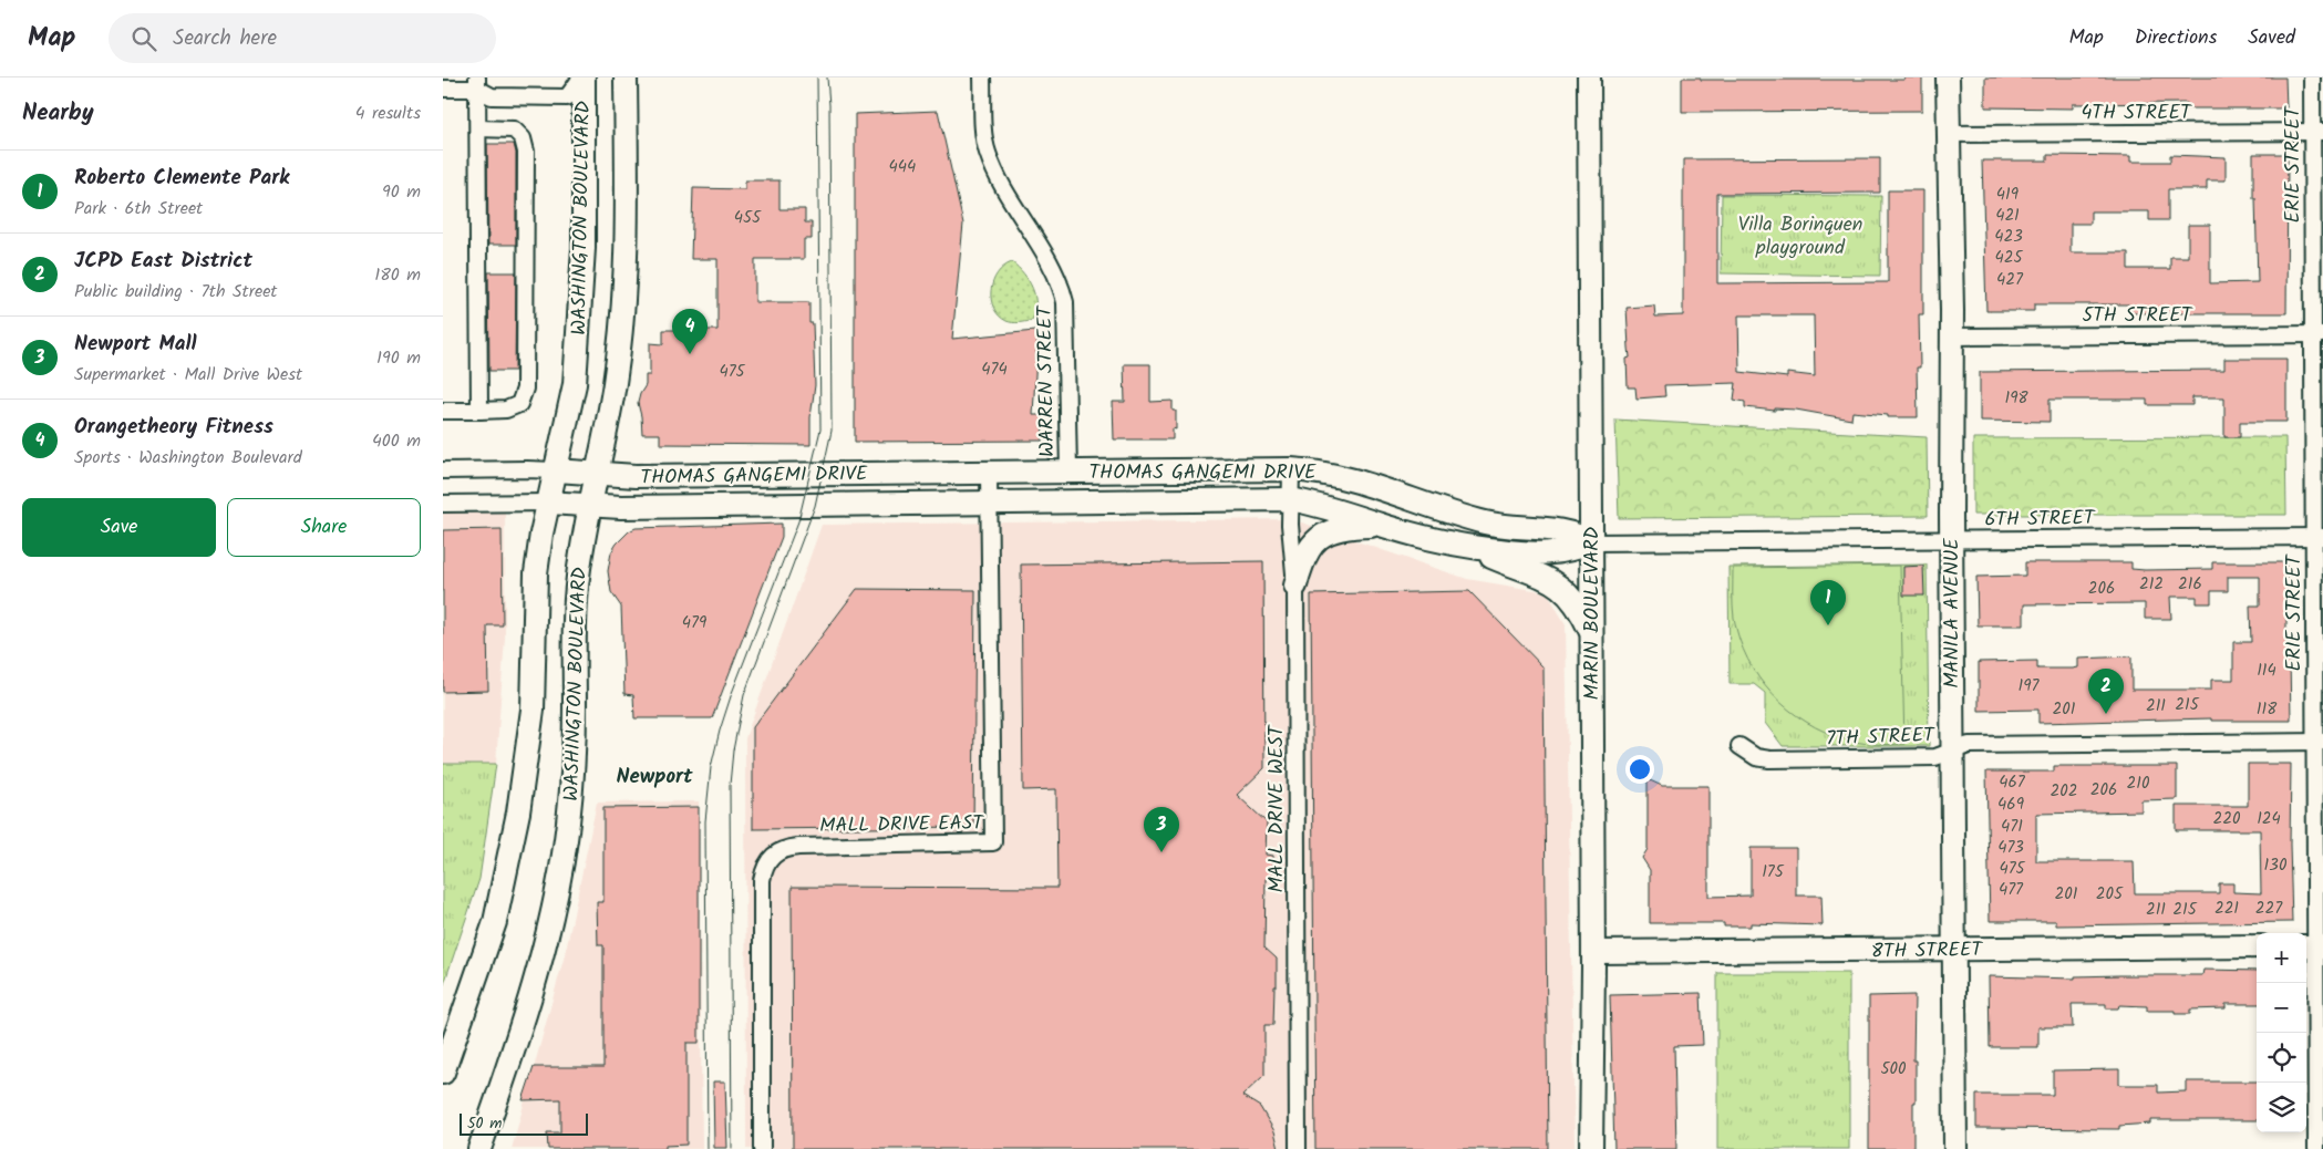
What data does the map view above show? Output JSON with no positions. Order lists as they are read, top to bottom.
{
  "streets": {
    "street": [
      "4TH STREET",
      "ERIE STREET",
      "WASHINGTON BOULEVARD",
      "5TH STREET",
      "WARREN STREET",
      "THOMAS GANGEMI DRIVE",
      "6TH STREET",
      "MARIN BOULEVARD",
      "MANILA AVENUE",
      "7TH STREET",
      "MALL DRIVE WEST",
      "MALL DRIVE EAST",
      "8TH STREET"
    ]
  },
  "crossings": [
    ["4TH STREET", "ERIE STREET"],
    ["4TH STREET", "MANILA AVENUE"],
    ["ERIE STREET", "5TH STREET"],
    ["ERIE STREET", "6TH STREET"],
    ["ERIE STREET", "7TH STREET"],
    ["WASHINGTON BOULEVARD", "THOMAS GANGEMI DRIVE"],
    ["5TH STREET", "MANILA AVENUE"],
    ["WARREN STREET", "THOMAS GANGEMI DRIVE"],
    ["THOMAS GANGEMI DRIVE", "6TH STREET"],
    ["THOMAS GANGEMI DRIVE", "MARIN BOULEVARD"],
    ["THOMAS GANGEMI DRIVE", "MALL DRIVE WEST"],
    ["THOMAS GANGEMI DRIVE", "MALL DRIVE EAST"],
    ["6TH STREET", "MARIN BOULEVARD"],
    ["6TH STREET", "MANILA AVENUE"],
    ["MARIN BOULEVARD", "8TH STREET"],
    ["MANILA AVENUE", "7TH STREET"],
    ["MANILA AVENUE", "8TH STREET"]
  ],
  "districts": ["Newport"],
  "parks": ["Villa Borinquen playground"],
  "house_numbers": [
    "444",
    "419",
    "421",
    "455",
    "423",
    "425",
    "427",
    "474",
    "475",
    "198",
    "212",
    "216",
    "206",
    "479",
    "114",
    "197",
    "215",
    "211",
    "201",
    "118",
    "467",
    "210",
    "206",
    "202",
    "469",
    "220",
    "124",
    "471",
    "473",
    "130",
    "475",
    "175",
    "477",
    "201",
    "205",
    "221",
    "227",
    "211",
    "215",
    "500"
  ],
  "scale_bar": "50 m",
  "page": {
    "header": "Map",
    "search": "Search here",
    "nav": ["Map", "Directions", "Saved"],
    "heading": ["Nearby", "4 results"],
    "list": [
      {
        "mark": "1",
        "name": "Roberto Clemente Park",
        "note": "Park · 6th Street",
        "value": "90 m"
      },
      {
        "mark": "2",
        "name": "JCPD East District",
        "note": "Public building · 7th Street",
        "value": "180 m"
      },
      {
        "mark": "3",
        "name": "Newport Mall",
        "note": "Supermarket · Mall Drive West",
        "value": "190 m"
      },
      {
        "mark": "4",
        "name": "Orangetheory Fitness",
        "note": "Sports · Washington Boulevard",
        "value": "400 m"
      }
    ],
    "pins": [
      "4",
      "1",
      "2",
      "3"
    ],
    "buttons": ["Save", "Share"],
    "map_buttons": ["+", "−"],
    "scale": "50 m"
  }
}
